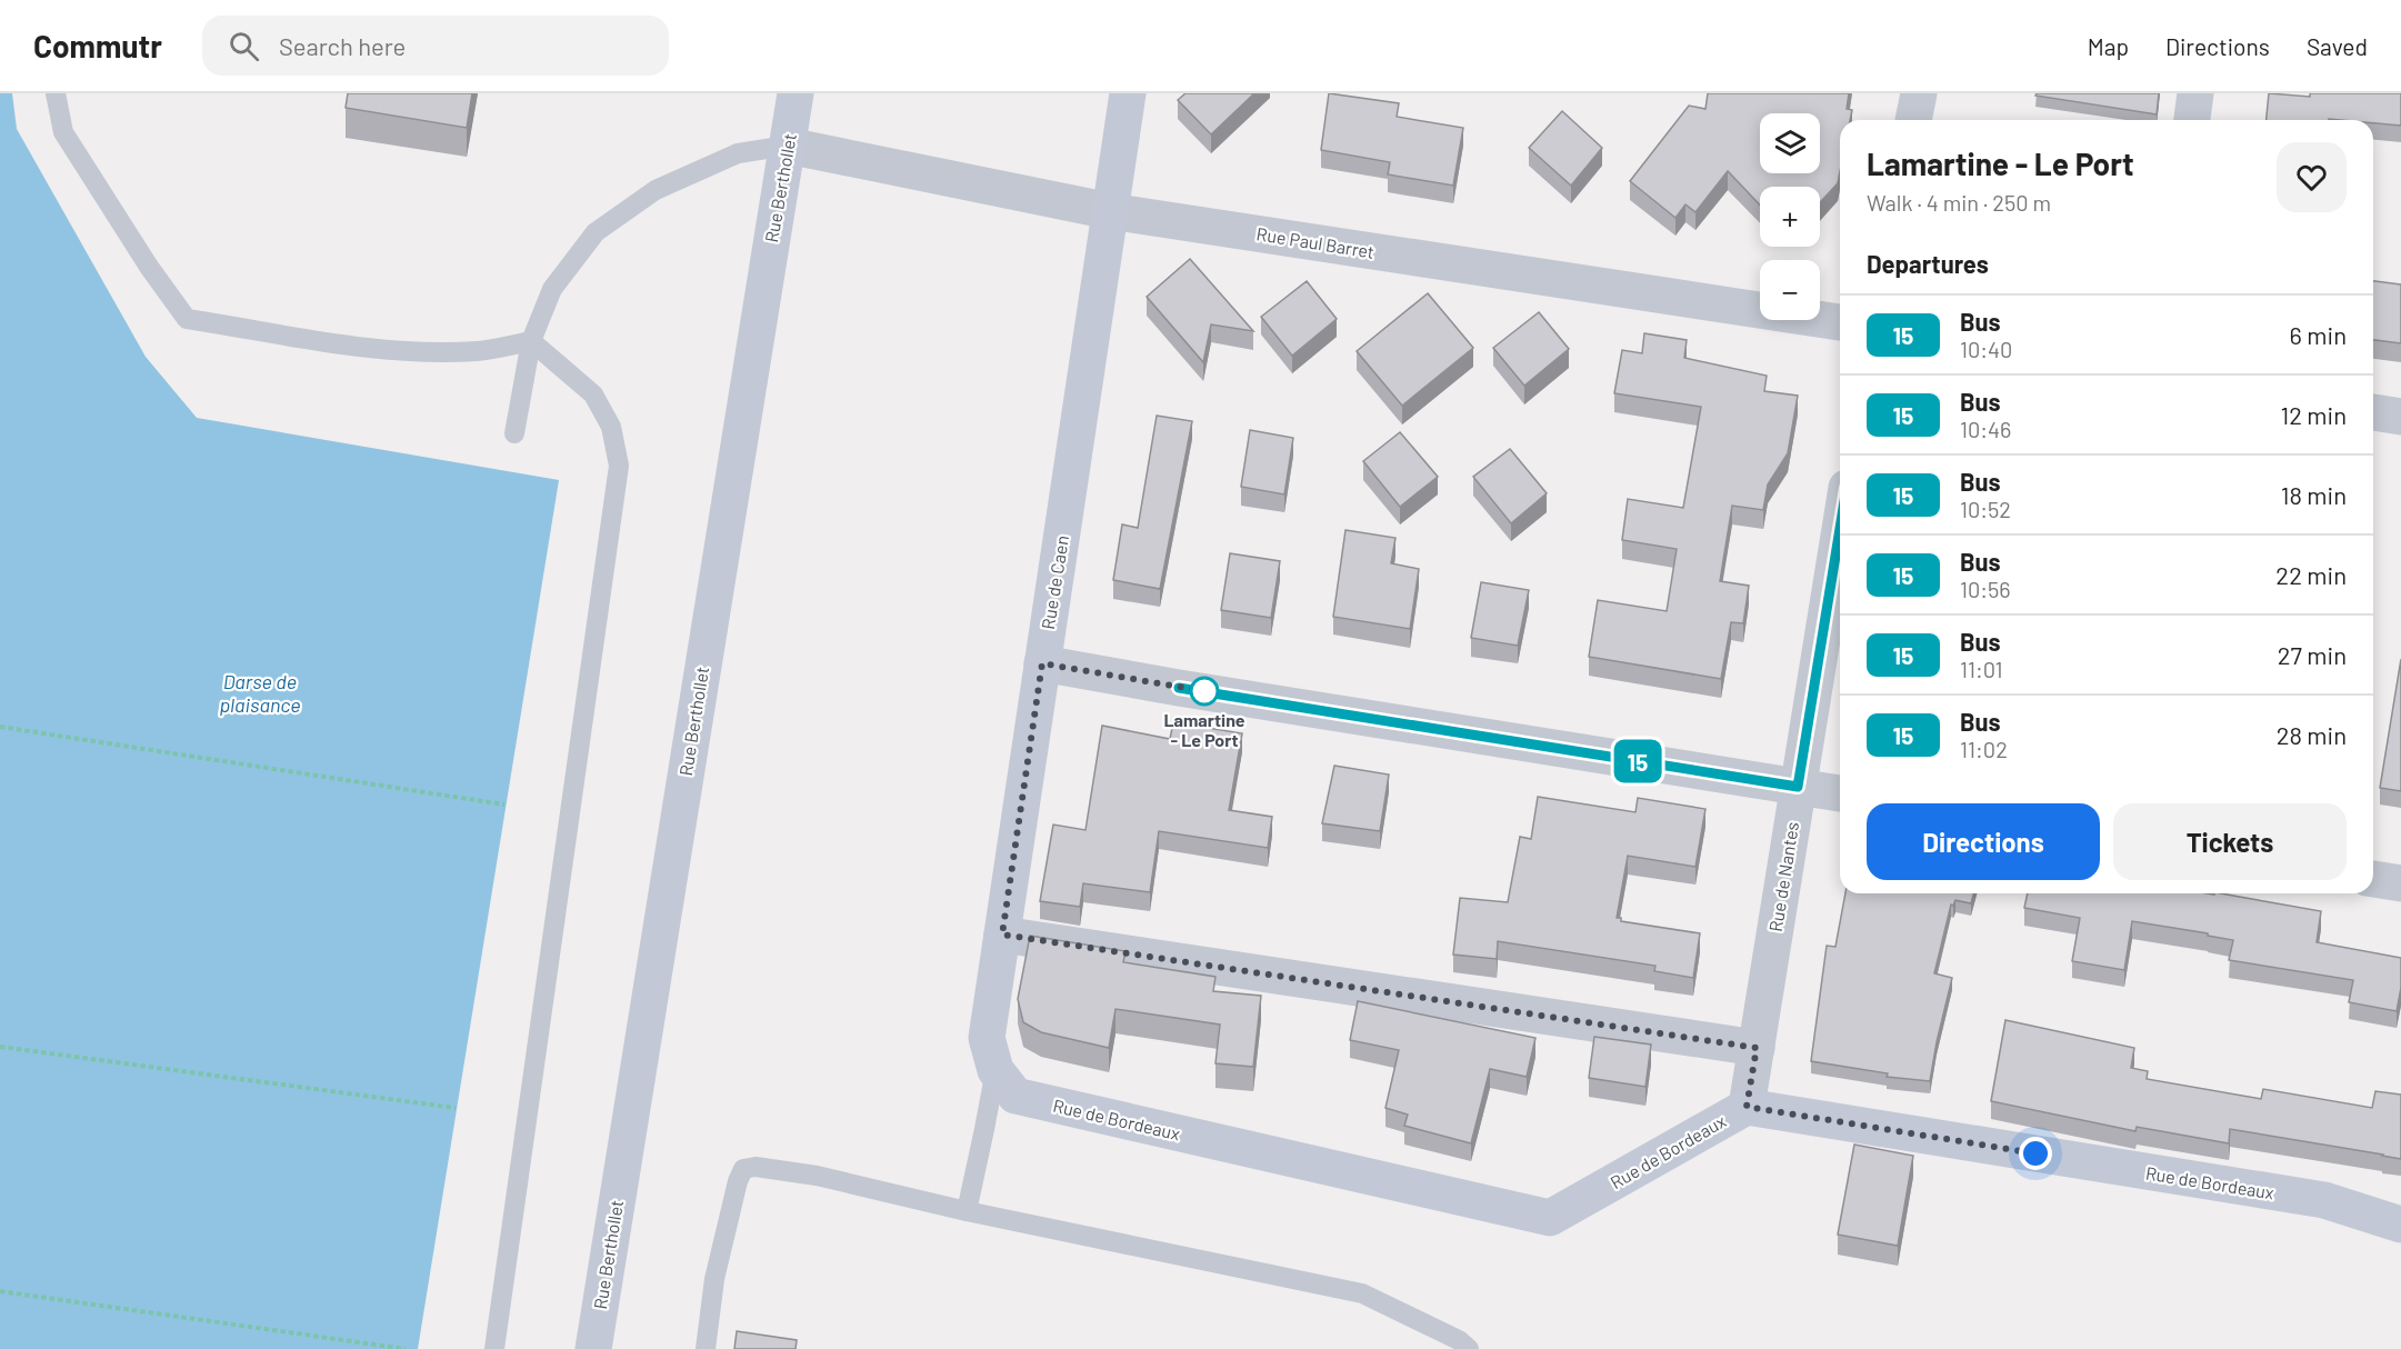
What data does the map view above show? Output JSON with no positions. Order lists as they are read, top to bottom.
{
  "streets": {
    "street": [
      "Rue Berthollet",
      "Rue Paul Barret",
      "Rue de Caen",
      "Rue de Nantes",
      "Rue de Bordeaux"
    ]
  },
  "crossings": [
    ["Rue Berthollet", "Rue Paul Barret"],
    ["Rue Paul Barret", "Rue de Caen"],
    ["Rue de Caen", "Rue de Bordeaux"],
    ["Rue de Nantes", "Rue de Bordeaux"]
  ],
  "water": ["Darse de plaisance"],
  "places": ["Lamartine - Le Port"],
  "lines": ["bus line 15"],
  "page": {
    "header": "Commutr",
    "search": "Search here",
    "nav": ["Map", "Directions", "Saved"],
    "on_map": "15",
    "map_buttons": ["+", "−"],
    "heading": [
      ["Lamartine - Le Port", "Walk · 4 min · 250 m"],
      "Departures"
    ],
    "list": [
      {
        "mark": "15",
        "name": "Bus",
        "note": "10:40",
        "value": "6 min"
      },
      {
        "mark": "15",
        "name": "Bus",
        "note": "10:46",
        "value": "12 min"
      },
      {
        "mark": "15",
        "name": "Bus",
        "note": "10:52",
        "value": "18 min"
      },
      {
        "mark": "15",
        "name": "Bus",
        "note": "10:56",
        "value": "22 min"
      },
      {
        "mark": "15",
        "name": "Bus",
        "note": "11:01",
        "value": "27 min"
      },
      {
        "mark": "15",
        "name": "Bus",
        "note": "11:02",
        "value": "28 min"
      }
    ],
    "buttons": ["Directions", "Tickets"]
  }
}
